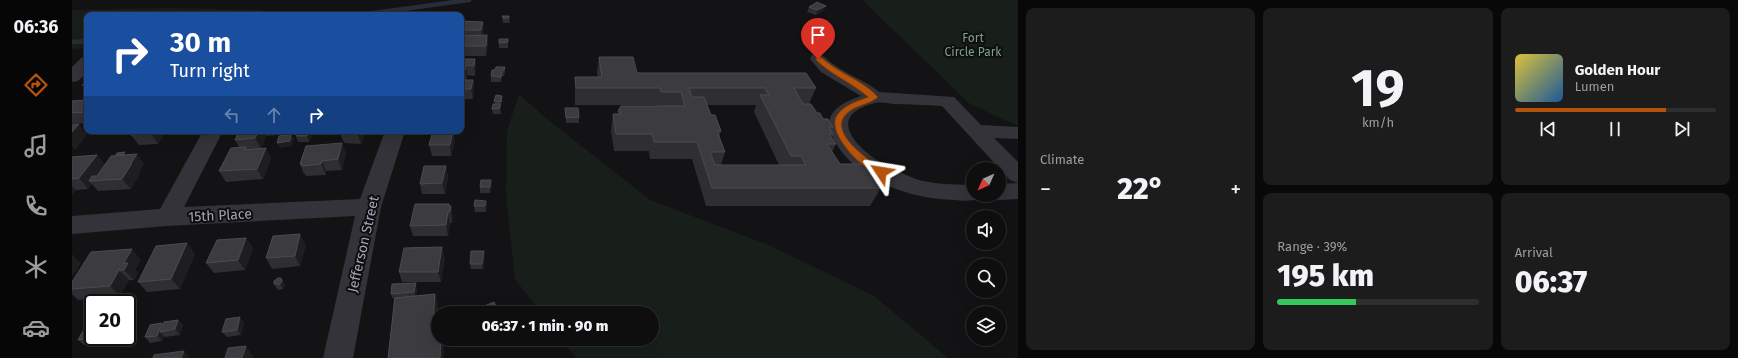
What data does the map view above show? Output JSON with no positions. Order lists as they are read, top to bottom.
{
  "streets": {
    "street": ["15th Place", "Jefferson Street"]
  },
  "crossings": [
    ["15th Place", "Jefferson Street"]
  ],
  "parks": ["Fort Circle Park"],
  "north": "bottom left",
  "page": {
    "tabs": "06:36",
    "tile": [
      "Climate",
      ["19", "km/h"],
      ["Range · 39%", "195 km"],
      ["Arrival", "06:37"]
    ],
    "turn": ["30 m", "Turn right"],
    "song": ["Golden Hour", "Lumen"],
    "heat": ["−", "22°", "+"],
    "limit": "20",
    "trip": "06:37 · 1 min · 90 m"
  }
}
